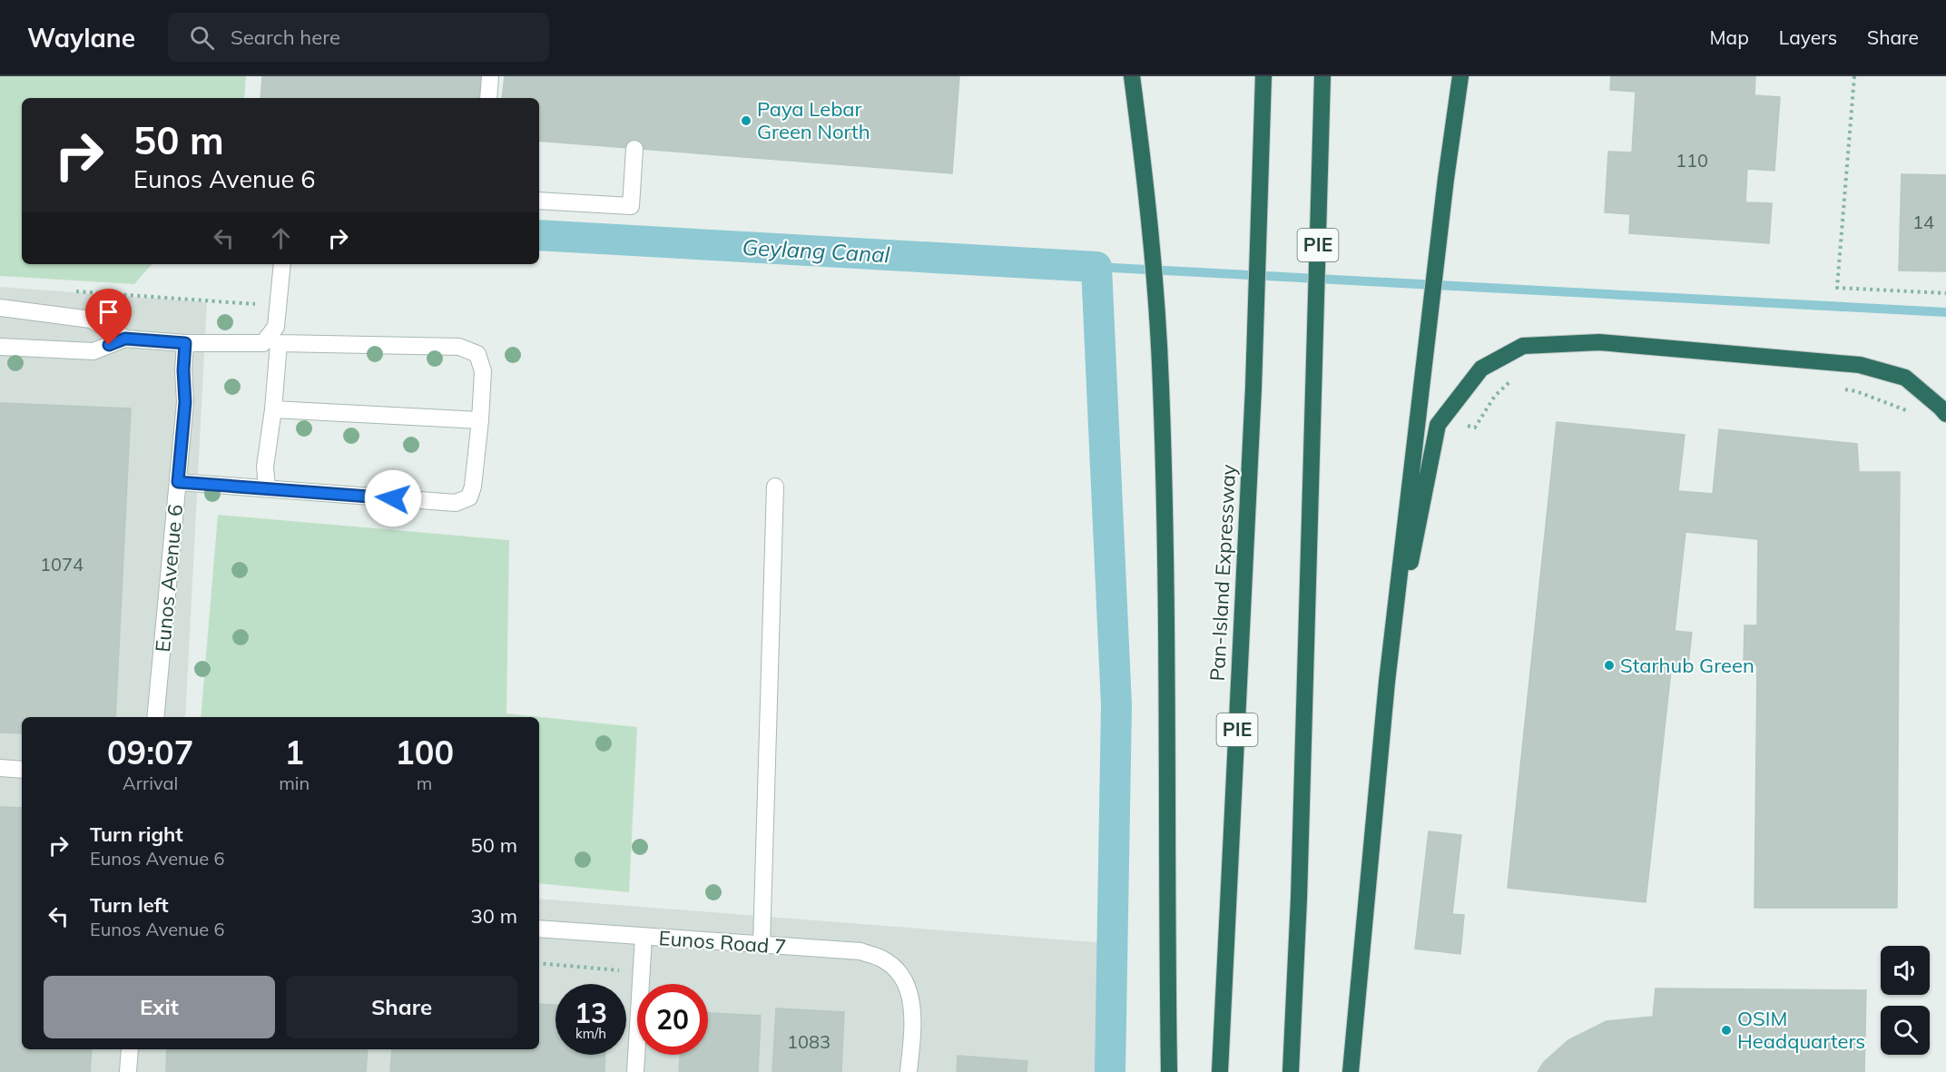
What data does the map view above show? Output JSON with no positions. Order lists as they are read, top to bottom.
{
  "streets": {
    "highway": ["PIE", "Pan-Island Expressway"],
    "lane": ["Eunos Avenue 6", "Eunos Road 7"]
  },
  "water": ["Geylang Canal"],
  "places": ["Paya Lebar Green North", "Starhub Green", "OSIM Headquarters"],
  "house_numbers": [
    "110",
    "14",
    "1074",
    "1083"
  ],
  "page": {
    "header": "Waylane",
    "search": "Search here",
    "nav": ["Map", "Layers", "Share"],
    "turn": ["50 m", "Eunos Avenue 6"],
    "eta": [
      "09:07",
      "Arrival",
      "1",
      "min",
      "100",
      "m"
    ],
    "list": [
      {
        "name": "Turn right",
        "note": "Eunos Avenue 6",
        "value": "50 m"
      },
      {
        "name": "Turn left",
        "note": "Eunos Avenue 6",
        "value": "30 m"
      }
    ],
    "buttons": ["Exit", "Share"],
    "speed": "13 km/h",
    "limit": "20"
  }
}
